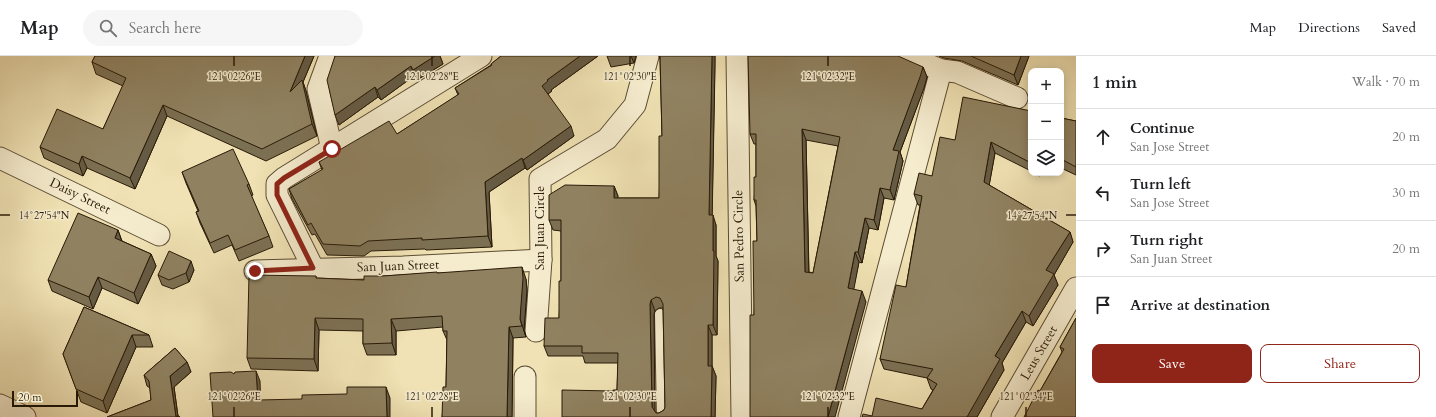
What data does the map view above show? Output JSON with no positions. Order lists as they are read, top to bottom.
{
  "streets": {
    "street": [
      "Daisy Street",
      "San Juan Circle",
      "San Pedro Circle",
      "San Juan Street",
      "Leus Street"
    ]
  },
  "crossings": [
    ["San Juan Circle", "San Juan Street"]
  ],
  "scale_bar": "20 m",
  "page": {
    "header": "Map",
    "search": "Search here",
    "nav": ["Map", "Directions", "Saved"],
    "heading": ["1 min", "Walk · 70 m"],
    "map_buttons": ["+", "−"],
    "list": [
      ["Continue", "San Jose Street", "20 m"],
      ["Turn left", "San Jose Street", "30 m"],
      ["Turn right", "San Juan Street", "20 m"],
      "Arrive at destination"
    ],
    "buttons": ["Save", "Share"],
    "scale": "20 m"
  },
  "coordinates": [
    "121°02'26\"E",
    "121°02'28\"E",
    "121°02'30\"E",
    "121°02'32\"E",
    "14°27'54\"N",
    "121°02'34\"E"
  ]
}
